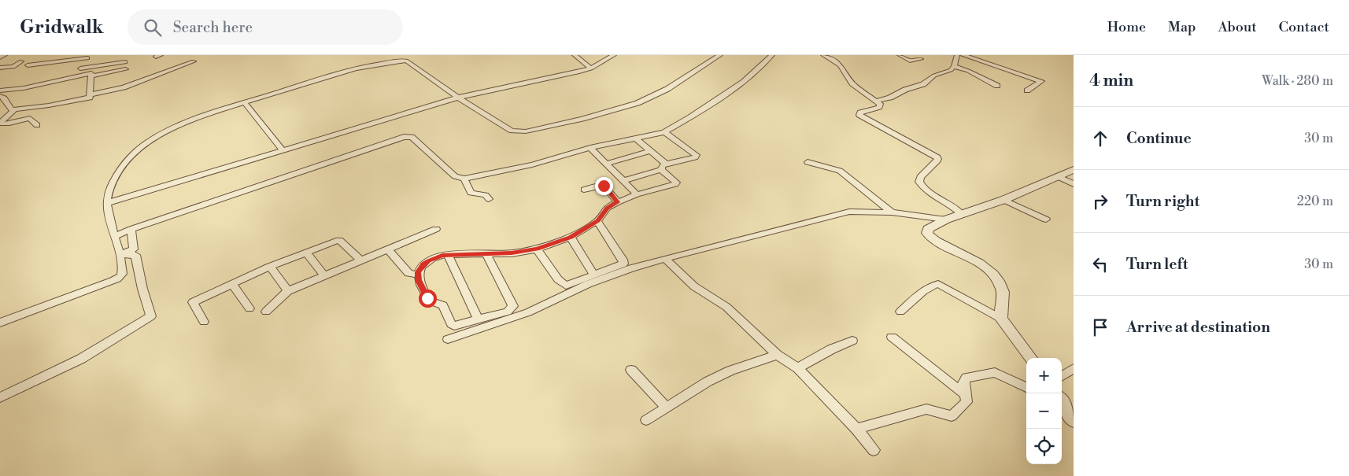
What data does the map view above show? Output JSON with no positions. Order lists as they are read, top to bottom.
{
  "page": {
    "header": "Gridwalk",
    "search": "Search here",
    "nav": [
      "Home",
      "Map",
      "About",
      "Contact"
    ],
    "heading": ["4 min", "Walk · 280 m"],
    "list": [
      ["Continue", "30 m"],
      ["Turn right", "220 m"],
      ["Turn left", "30 m"],
      "Arrive at destination"
    ],
    "map_buttons": ["+", "−"]
  }
}
